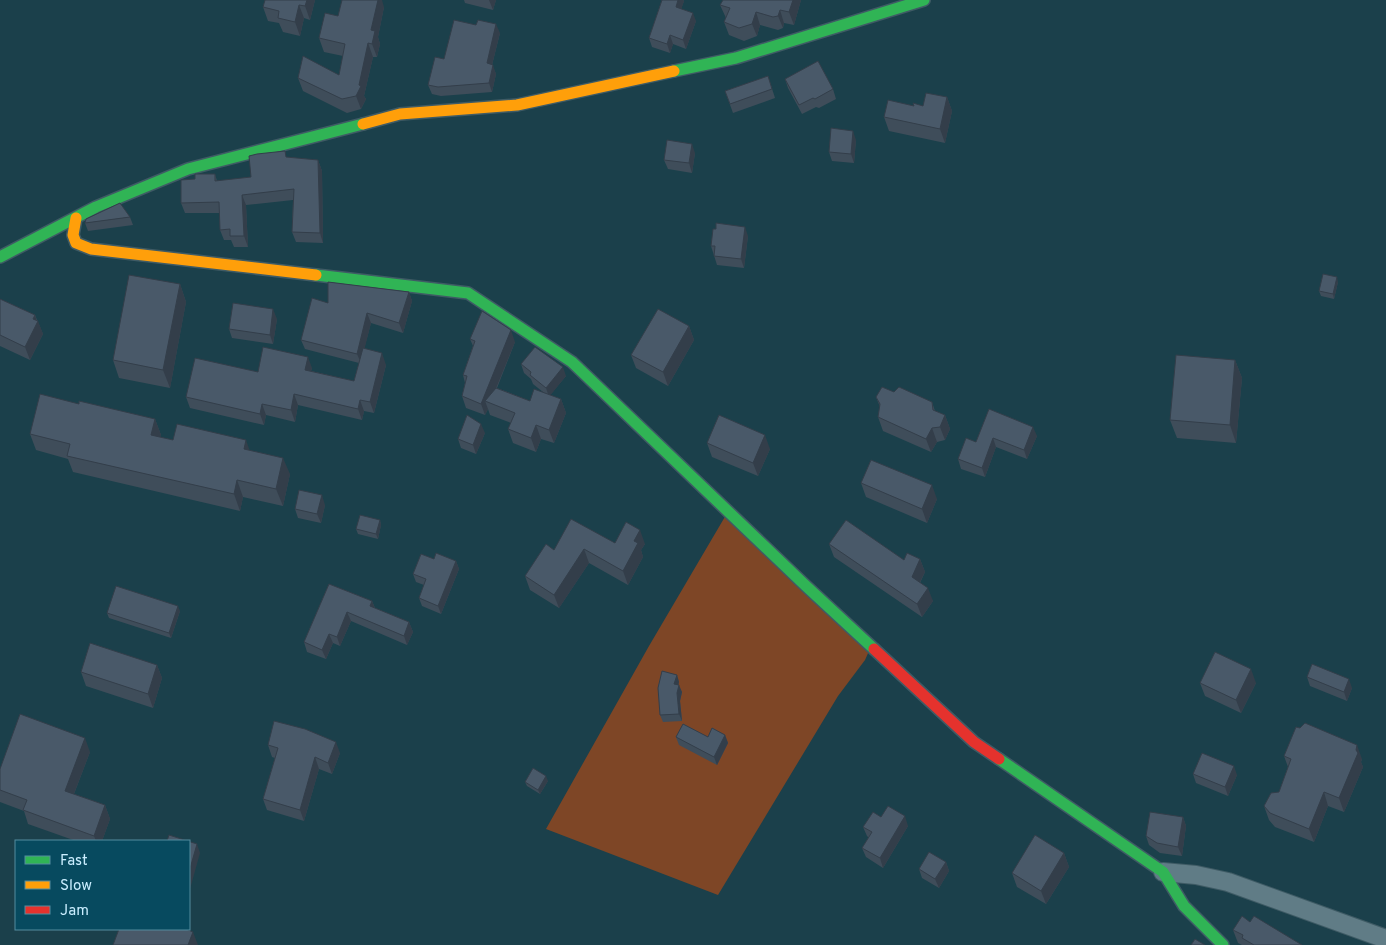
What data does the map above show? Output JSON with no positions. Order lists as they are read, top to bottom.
{
  "legend": ["Fast", "Slow", "Jam"]
}
